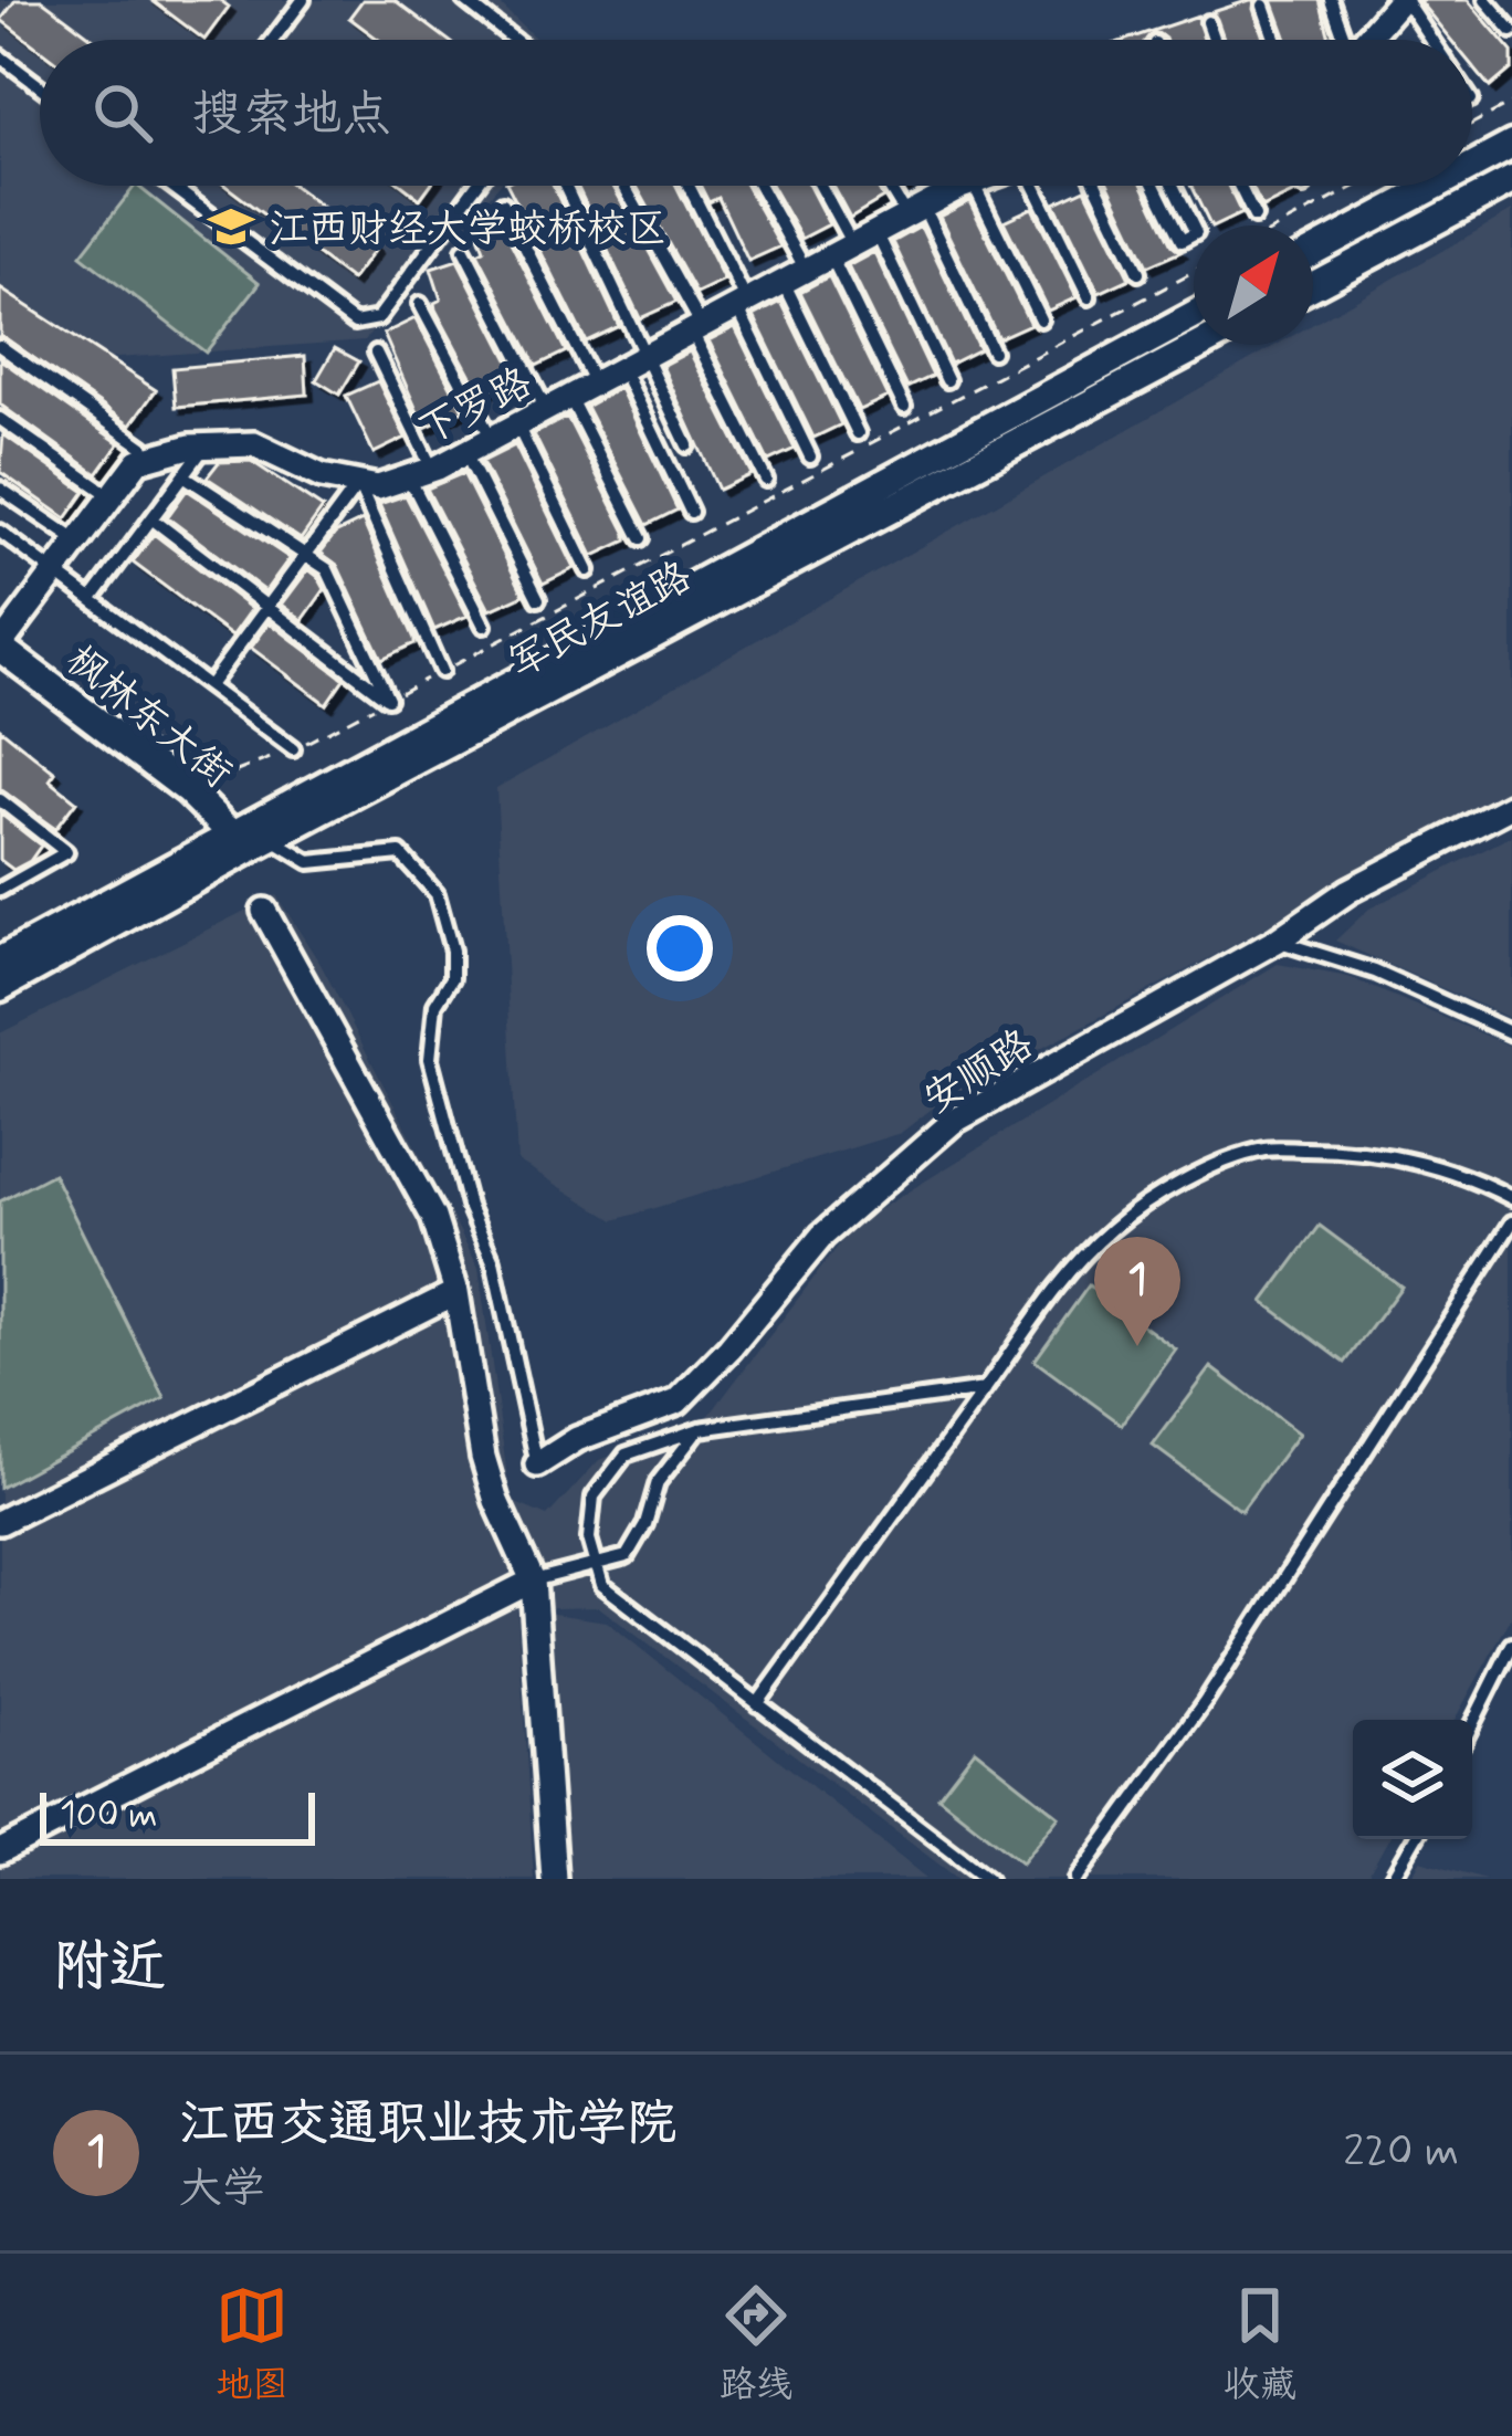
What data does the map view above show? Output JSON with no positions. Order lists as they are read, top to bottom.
{
  "streets": {
    "street": [
      "下罗路",
      "军民友谊路",
      "枫林东大街",
      "安顺路"
    ]
  },
  "crossings": [
    ["军民友谊路", "枫林东大街"]
  ],
  "places": {
    "school or university": ["江西财经大学蛟桥校区"]
  },
  "scale_bar": "100 m",
  "north": "top right",
  "page": {
    "search": "搜索地点",
    "pins": "1",
    "scale": "100 m",
    "heading": "附近",
    "list": [
      {
        "mark": "1",
        "name": "江西交通职业技术学院",
        "note": "大学",
        "value": "220 m"
      }
    ],
    "nav": ["地图", "路线", "收藏"]
  }
}
